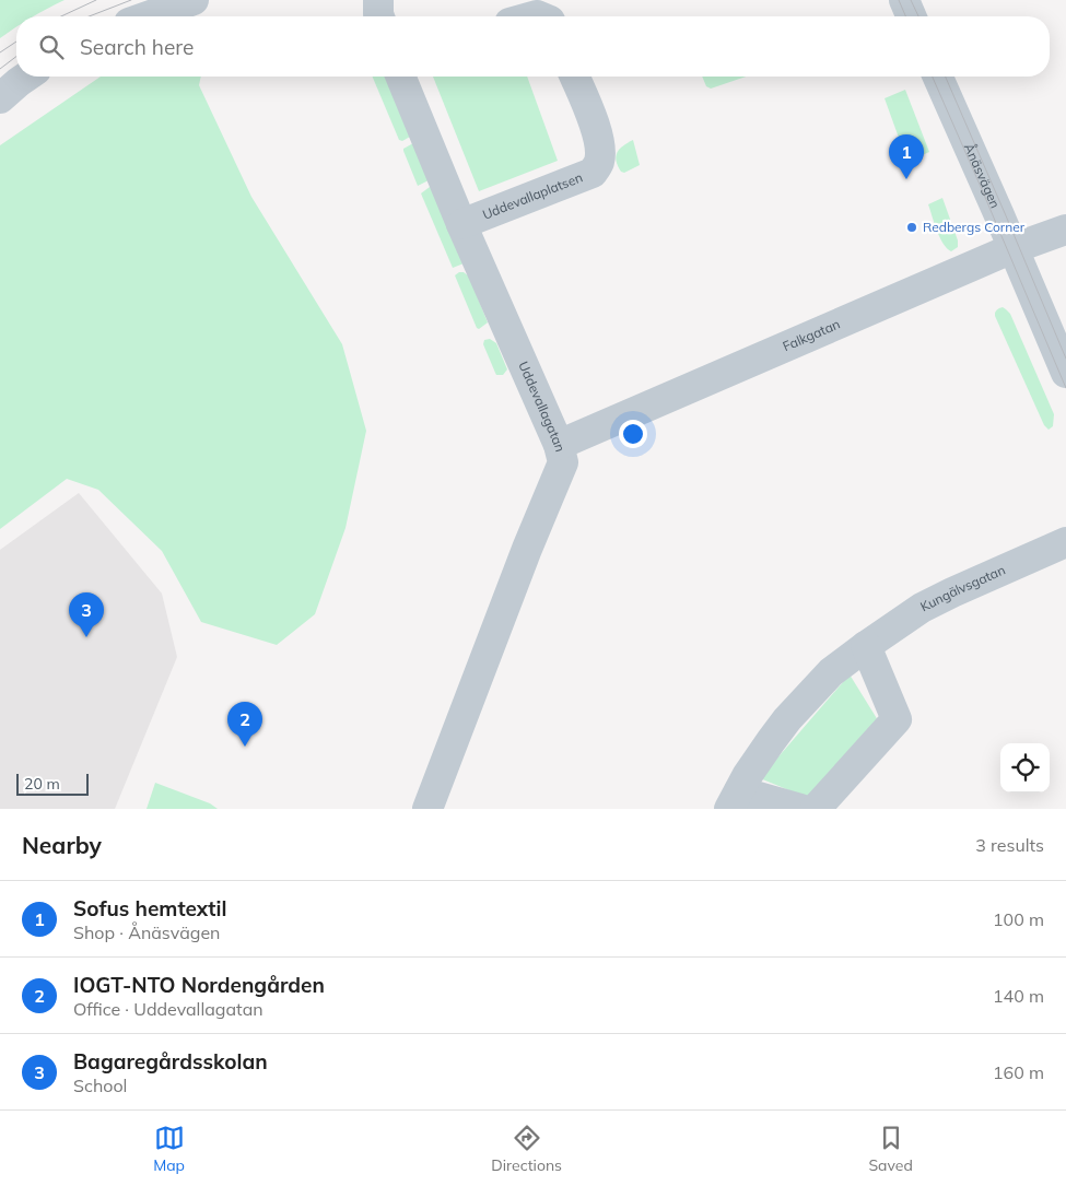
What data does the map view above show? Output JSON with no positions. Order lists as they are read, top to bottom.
{
  "streets": {
    "street": [
      "Ånäsvägen",
      "Uddevallaplatsen",
      "Falkgatan",
      "Uddevallagatan",
      "Kungälvsgatan"
    ]
  },
  "crossings": [
    ["Ånäsvägen", "Falkgatan"],
    ["Uddevallaplatsen", "Uddevallagatan"],
    ["Falkgatan", "Uddevallagatan"]
  ],
  "places": ["Redbergs Corner"],
  "scale_bar": "20 m",
  "page": {
    "search": "Search here",
    "pins": ["1", "3", "2"],
    "scale": "20 m",
    "heading": ["Nearby", "3 results"],
    "list": [
      {
        "mark": "1",
        "name": "Sofus hemtextil",
        "note": "Shop · Ånäsvägen",
        "value": "100 m"
      },
      {
        "mark": "2",
        "name": "IOGT-NTO Nordengården",
        "note": "Office · Uddevallagatan",
        "value": "140 m"
      },
      {
        "mark": "3",
        "name": "Bagaregårdsskolan",
        "note": "School",
        "value": "160 m"
      }
    ],
    "nav": ["Map", "Directions", "Saved"]
  }
}
